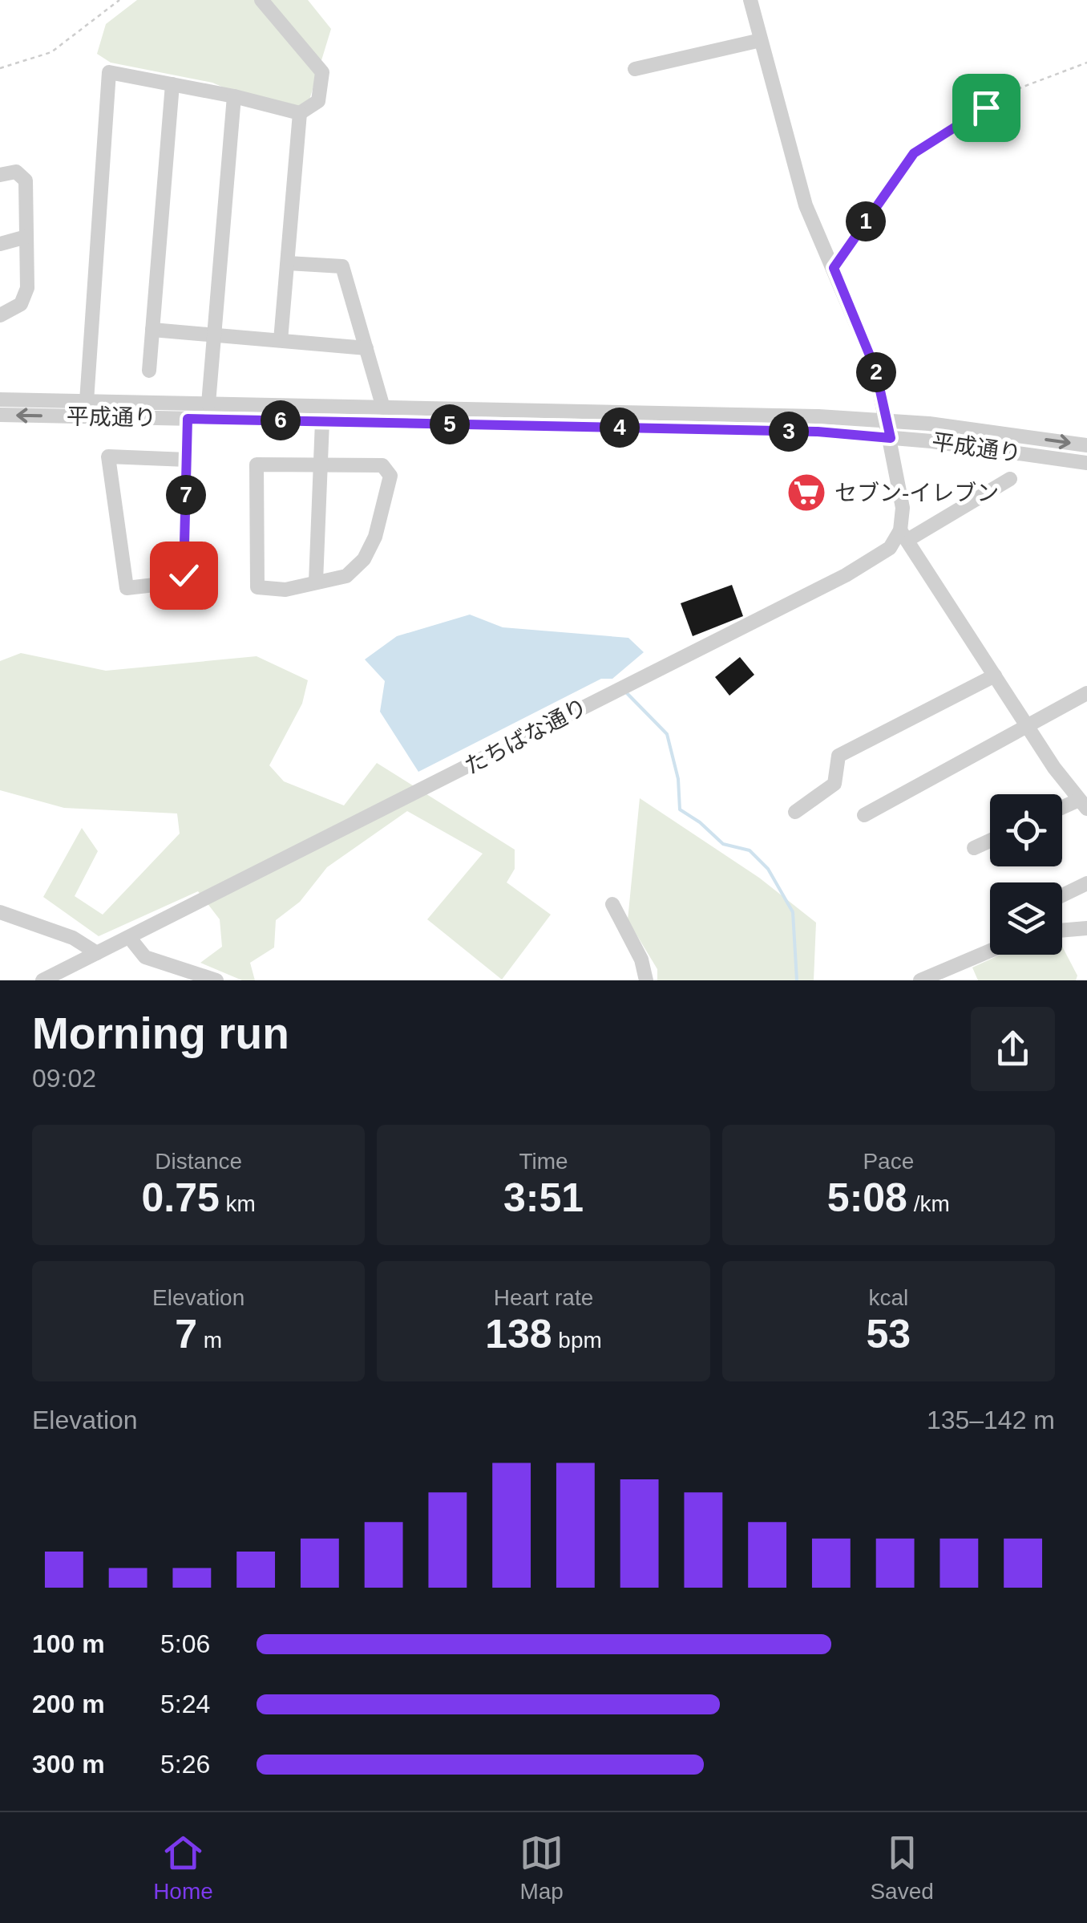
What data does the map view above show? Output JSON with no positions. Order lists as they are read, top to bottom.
{
  "streets": {
    "street": ["平成通り", "たちばな通り"]
  },
  "places": {
    "supermarket": ["セブン-イレブン"]
  },
  "page": {
    "pins": [
      "1",
      "2",
      "6",
      "5",
      "4",
      "3",
      "7"
    ],
    "heading": ["Morning run", "09:02"],
    "stats": [
      ["Distance", "0.75 km"],
      ["Time", "3:51"],
      ["Pace", "5:08 /km"],
      ["Elevation", "7 m"],
      ["Heart rate", "138 bpm"],
      ["kcal", "53"]
    ],
    "chart": ["Elevation", "135–142 m"],
    "list": [
      {
        "name": "100 m",
        "note": "5:06"
      },
      {
        "name": "200 m",
        "note": "5:24"
      },
      {
        "name": "300 m",
        "note": "5:26"
      }
    ],
    "tabs": ["Home", "Map", "Saved"]
  }
}
